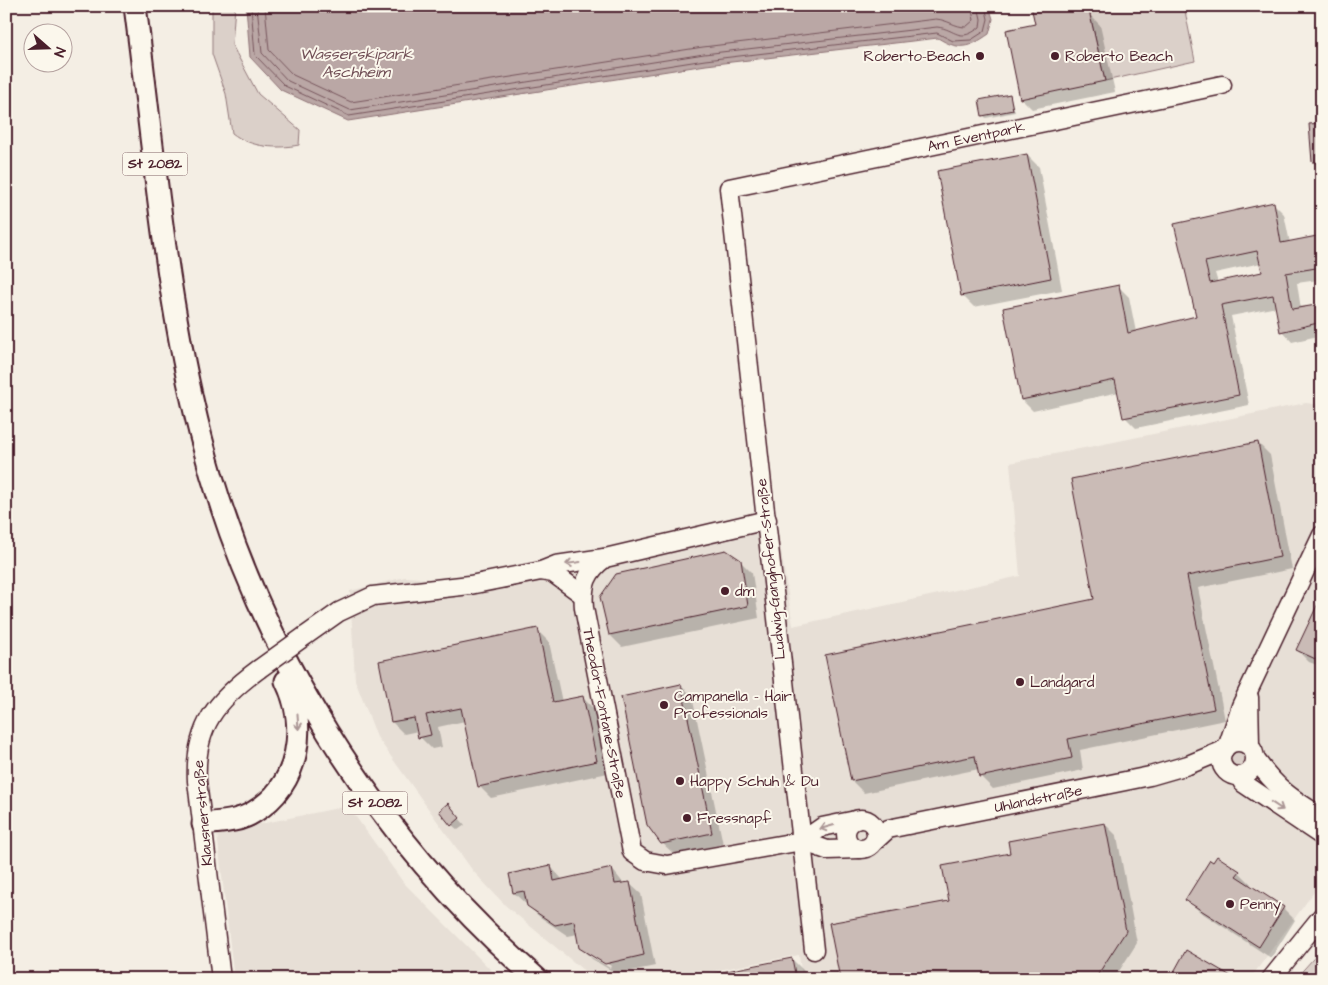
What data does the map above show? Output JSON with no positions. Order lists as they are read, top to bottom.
{
  "streets": {
    "main road": ["St 2082"],
    "street": [
      "Am Eventpark",
      "Ludwig-Ganghofer-Straße",
      "Theodor-Fontane-Straße",
      "Uhlandstraße",
      "Klausnerstraße"
    ]
  },
  "crossings": [
    ["Am Eventpark", "Ludwig-Ganghofer-Straße"],
    ["Ludwig-Ganghofer-Straße", "Theodor-Fontane-Straße"]
  ],
  "water": ["Wasserskipark Aschheim"],
  "places": [
    "Roberto-Beach",
    "Roberto Beach",
    "dm",
    "Landgard",
    "Campanella - Hair Professionals",
    "Happy Schuh & Du",
    "Fressnapf",
    "Penny"
  ],
  "north": "right"
}
